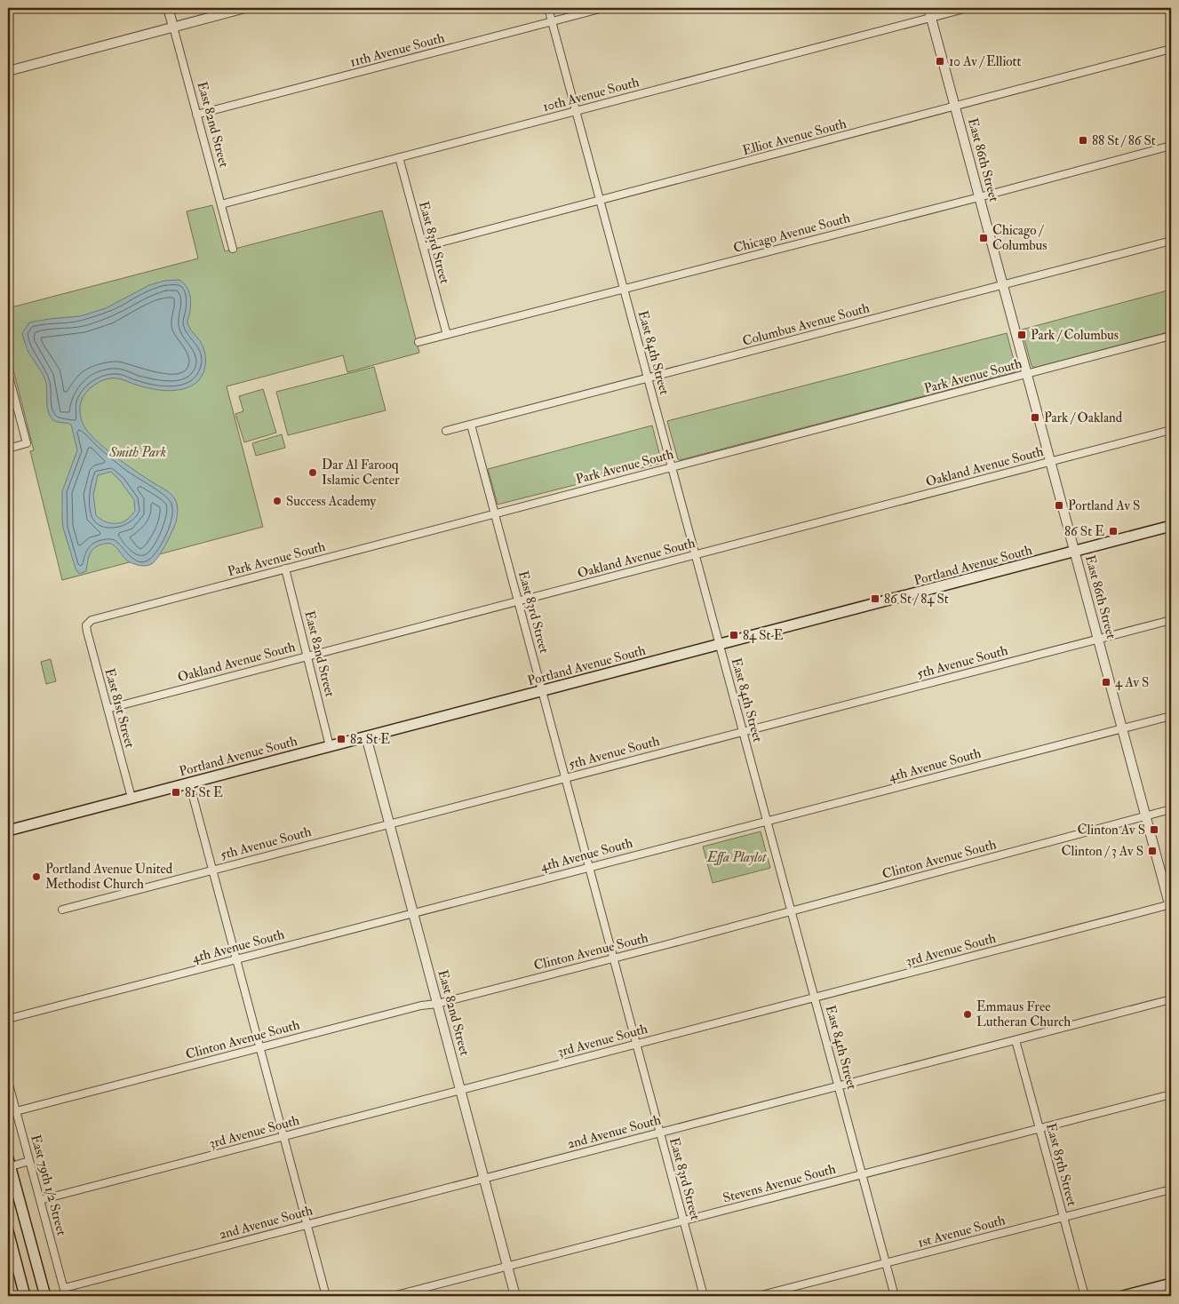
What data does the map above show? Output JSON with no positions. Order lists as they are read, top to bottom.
{
  "streets": {
    "main road": ["Portland Avenue South"],
    "street": [
      "11th Avenue South",
      "10th Avenue South",
      "East 82nd Street",
      "Elliot Avenue South",
      "East 86th Street",
      "Chicago Avenue South",
      "East 83rd Street",
      "Columbus Avenue South",
      "East 84th Street",
      "Park Avenue South",
      "Oakland Avenue South",
      "5th Avenue South",
      "East 81st Street",
      "4th Avenue South",
      "Clinton Avenue South",
      "3rd Avenue South",
      "2nd Avenue South",
      "East 85th Street",
      "Stevens Avenue South",
      "East 79th 1/2 Street",
      "1st Avenue South"
    ]
  },
  "crossings": [
    ["11th Avenue South", "East 82nd Street"],
    ["11th Avenue South", "East 84th Street"],
    ["10th Avenue South", "East 82nd Street"],
    ["10th Avenue South", "East 86th Street"],
    ["10th Avenue South", "East 83rd Street"],
    ["10th Avenue South", "East 84th Street"],
    ["East 82nd Street", "Park Avenue South"],
    ["East 82nd Street", "Oakland Avenue South"],
    ["East 82nd Street", "Portland Avenue South"],
    ["East 82nd Street", "5th Avenue South"],
    ["East 82nd Street", "4th Avenue South"],
    ["East 82nd Street", "Clinton Avenue South"],
    ["East 82nd Street", "3rd Avenue South"],
    ["East 82nd Street", "2nd Avenue South"],
    ["East 82nd Street", "Stevens Avenue South"],
    ["Elliot Avenue South", "East 86th Street"],
    ["Elliot Avenue South", "East 83rd Street"],
    ["Elliot Avenue South", "East 84th Street"],
    ["East 86th Street", "Chicago Avenue South"],
    ["East 86th Street", "Columbus Avenue South"],
    ["East 86th Street", "Park Avenue South"],
    ["East 86th Street", "Oakland Avenue South"],
    ["East 86th Street", "Portland Avenue South"],
    ["East 86th Street", "5th Avenue South"],
    ["East 86th Street", "4th Avenue South"],
    ["East 86th Street", "Clinton Avenue South"],
    ["East 86th Street", "3rd Avenue South"],
    ["Chicago Avenue South", "East 83rd Street"],
    ["Chicago Avenue South", "East 84th Street"],
    ["East 83rd Street", "Columbus Avenue South"],
    ["East 83rd Street", "Park Avenue South"],
    ["East 83rd Street", "Oakland Avenue South"],
    ["East 83rd Street", "Portland Avenue South"],
    ["East 83rd Street", "5th Avenue South"],
    ["East 83rd Street", "4th Avenue South"],
    ["East 83rd Street", "Clinton Avenue South"],
    ["East 83rd Street", "3rd Avenue South"],
    ["East 83rd Street", "2nd Avenue South"],
    ["East 83rd Street", "Stevens Avenue South"],
    ["Columbus Avenue South", "East 84th Street"],
    ["East 84th Street", "Park Avenue South"],
    ["East 84th Street", "Oakland Avenue South"],
    ["East 84th Street", "Portland Avenue South"],
    ["East 84th Street", "5th Avenue South"],
    ["East 84th Street", "4th Avenue South"],
    ["East 84th Street", "Clinton Avenue South"],
    ["East 84th Street", "3rd Avenue South"],
    ["East 84th Street", "2nd Avenue South"],
    ["East 84th Street", "Stevens Avenue South"],
    ["East 84th Street", "1st Avenue South"],
    ["Park Avenue South", "East 81st Street"],
    ["Oakland Avenue South", "East 81st Street"],
    ["Portland Avenue South", "East 81st Street"],
    ["Clinton Avenue South", "East 79th 1/2 Street"],
    ["3rd Avenue South", "East 79th 1/2 Street"],
    ["2nd Avenue South", "East 85th Street"],
    ["2nd Avenue South", "East 79th 1/2 Street"],
    ["East 85th Street", "Stevens Avenue South"],
    ["East 85th Street", "1st Avenue South"]
  ],
  "parks": ["Smith Park", "Effa Playlot"],
  "places": {
    "transit": [
      "10 Av / Elliott",
      "88 St / 86 St",
      "Chicago / Columbus",
      "Park / Columbus",
      "Park / Oakland",
      "Portland Av S",
      "86 St E",
      "86 St / 84 St",
      "84 St E",
      "4 Av S",
      "82 St E",
      "81 St E",
      "Clinton Av S",
      "Clinton / 3 Av S"
    ],
    "other": [
      "Dar Al Farooq Islamic Center",
      "Success Academy",
      "Portland Avenue United Methodist Church",
      "Emmaus Free Lutheran Church"
    ]
  }
}
